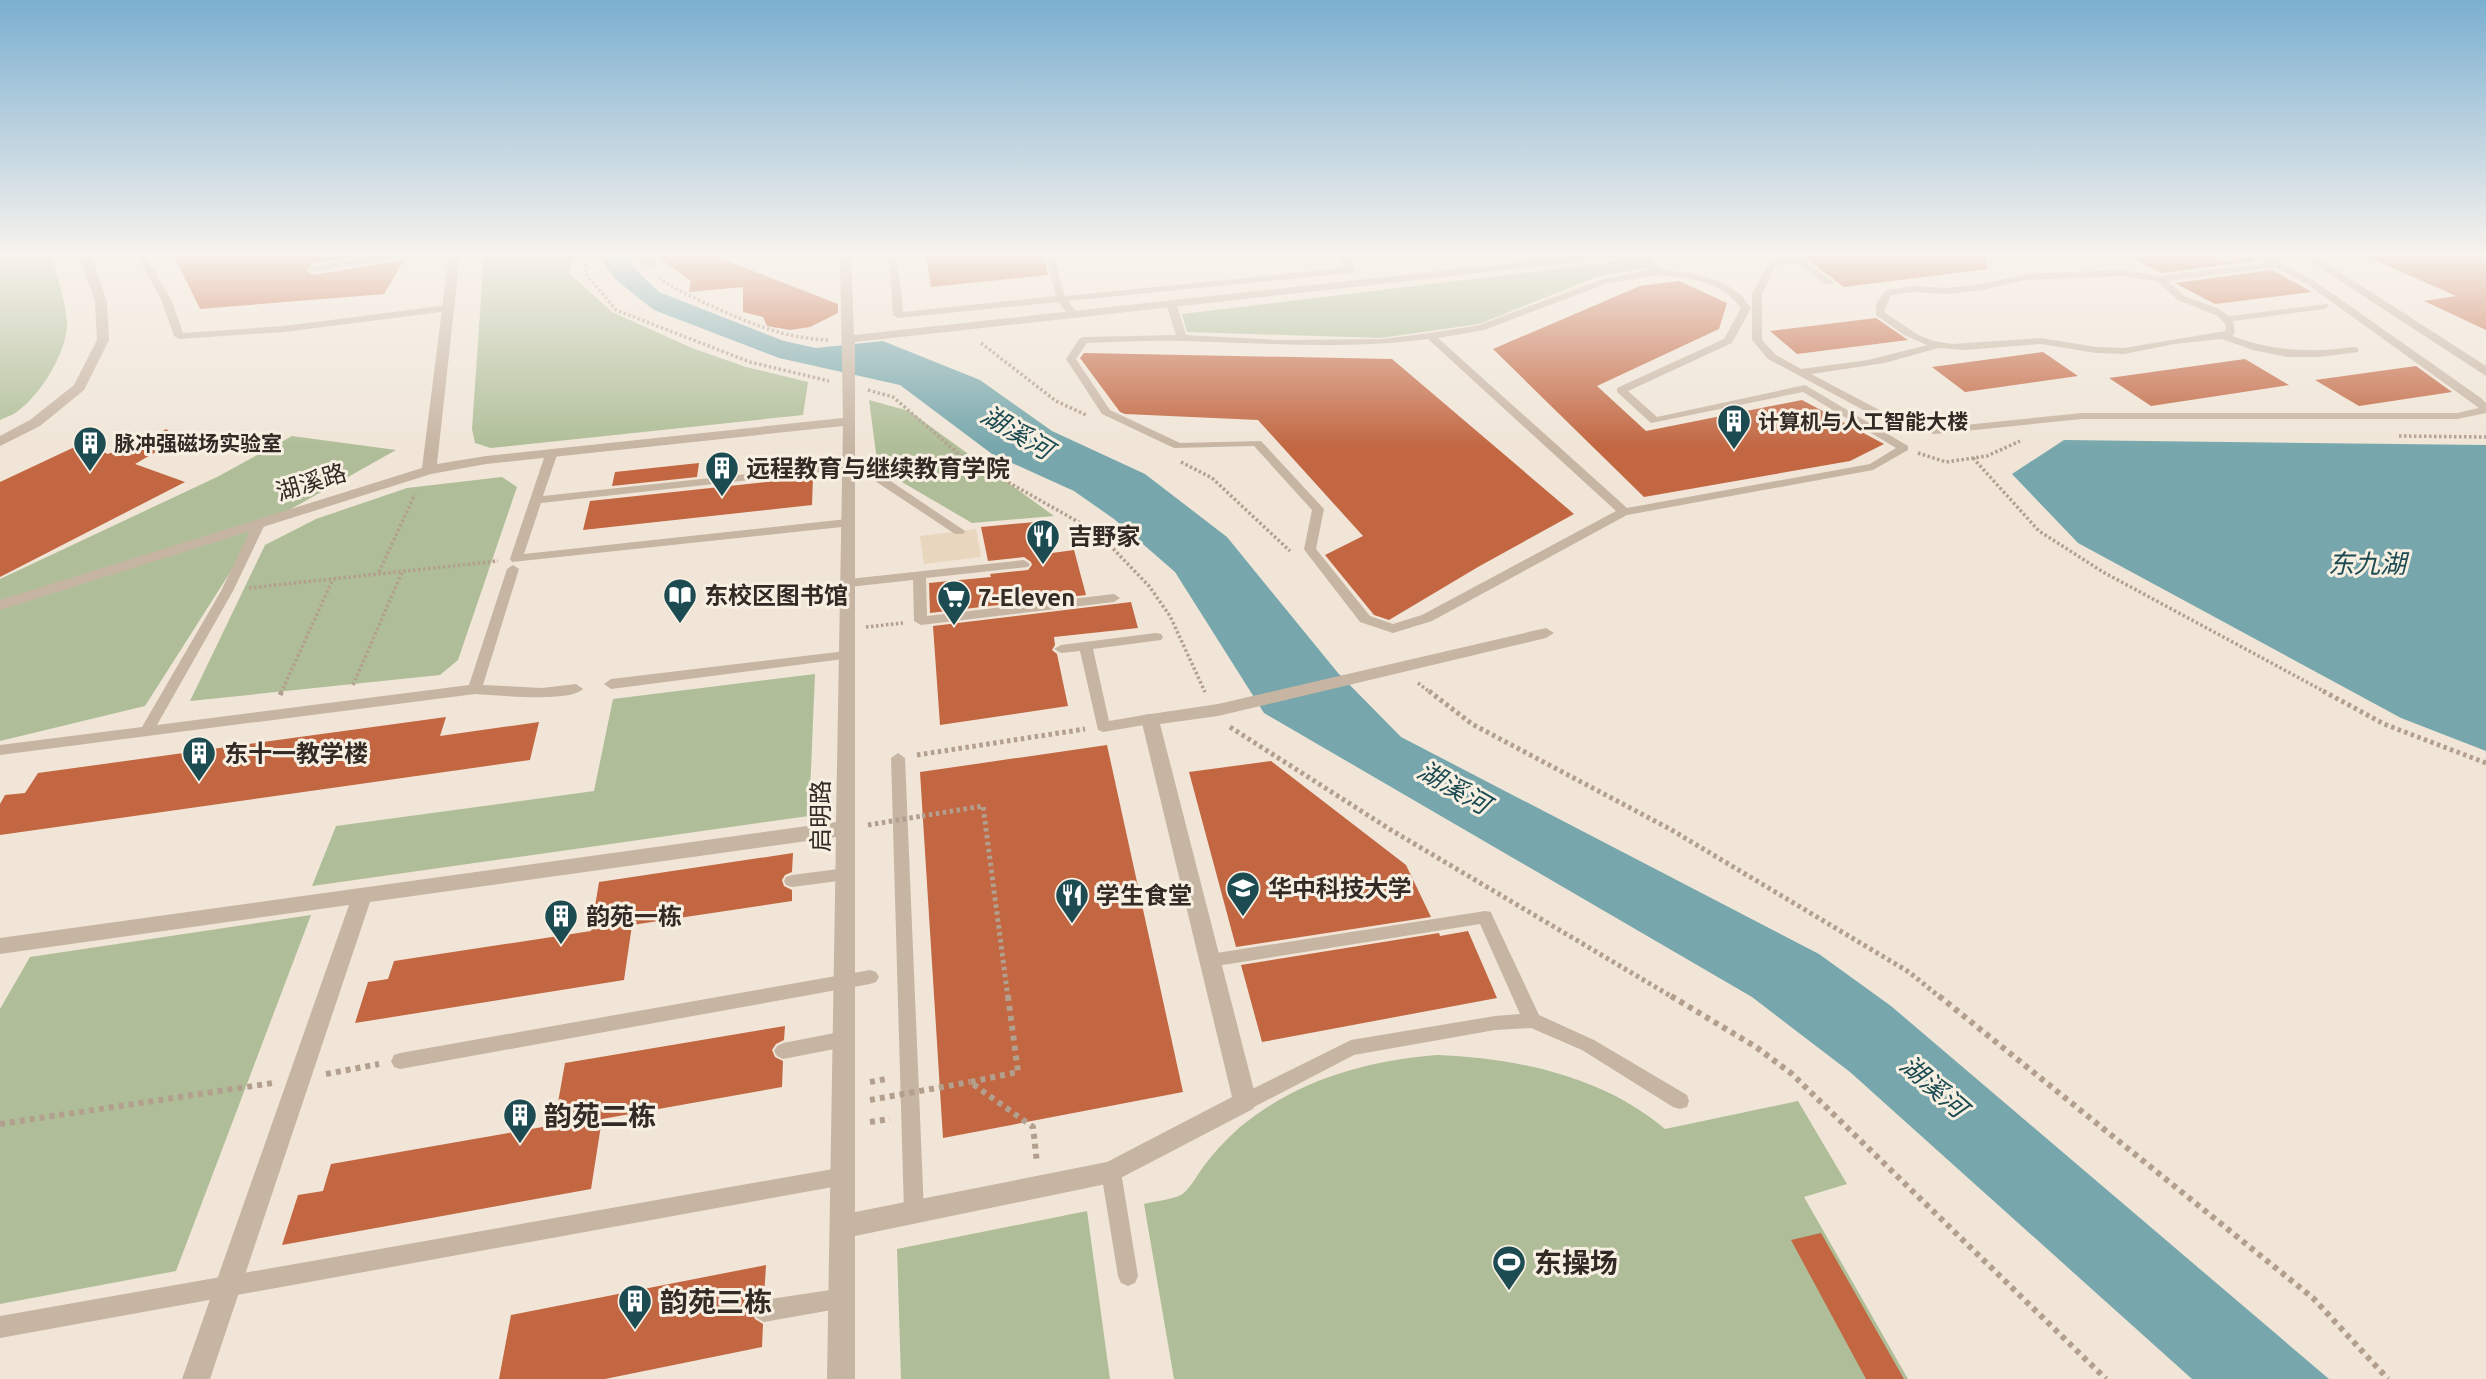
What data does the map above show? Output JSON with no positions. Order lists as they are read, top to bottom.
{
  "streets": {
    "street": ["湖溪路", "启明路"]
  },
  "crossings": [
    ["湖溪路", "启明路"]
  ],
  "water": ["湖溪河", "东九湖"],
  "places": {
    "building": [
      "计算机与人工智能大楼",
      "脉冲强磁场实验室",
      "远程教育与继续教育学院",
      "东十一教学楼",
      "韵苑一栋",
      "韵苑二栋",
      "韵苑三栋"
    ],
    "restaurant": ["吉野家", "学生食堂"],
    "library": ["东校区图书馆"],
    "supermarket": ["7-Eleven"],
    "school or university": ["华中科技大学"],
    "sports": ["东操场"]
  }
}
